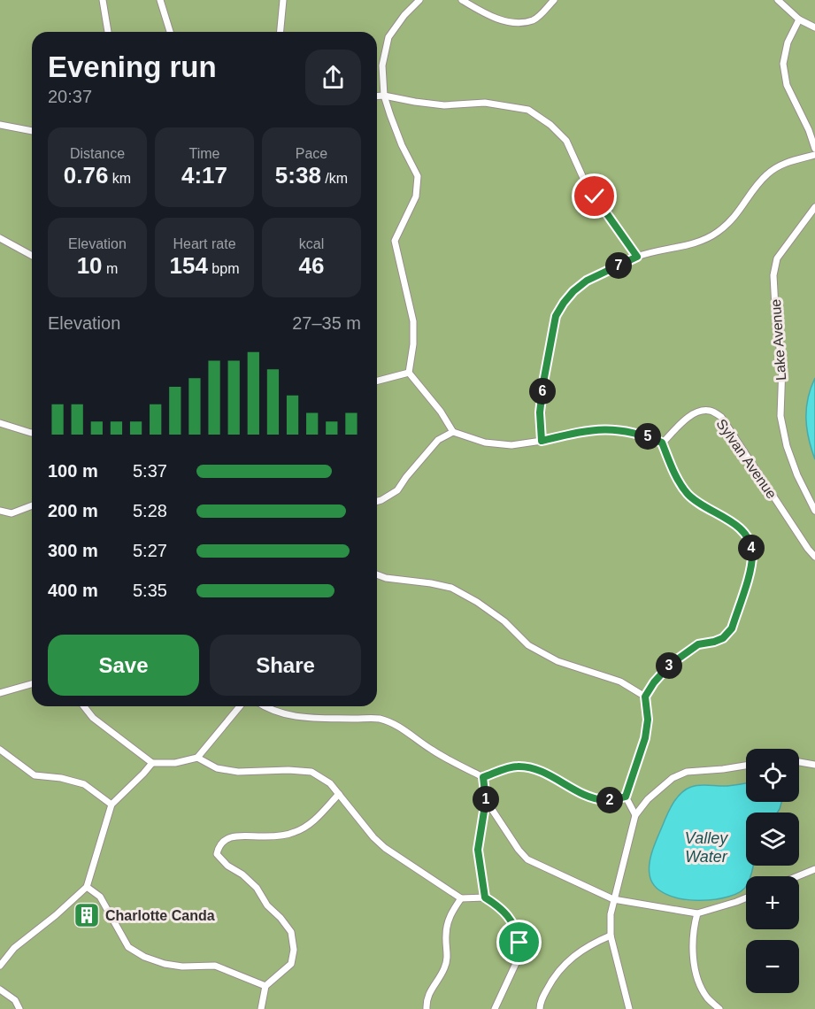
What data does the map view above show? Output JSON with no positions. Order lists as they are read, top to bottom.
{
  "streets": {
    "lane": ["Lake Avenue", "Sylvan Avenue"]
  },
  "water": ["Valley Water"],
  "places": {
    "building": ["Charlotte Canda"]
  },
  "page": {
    "heading": ["Evening run", "20:37"],
    "stats": [
      ["Distance", "0.76 km"],
      ["Time", "4:17"],
      ["Pace", "5:38 /km"],
      ["Elevation", "10 m"],
      ["Heart rate", "154 bpm"],
      ["kcal", "46"]
    ],
    "pins": [
      "7",
      "6",
      "5",
      "4",
      "3",
      "1",
      "2"
    ],
    "chart": ["Elevation", "27–35 m"],
    "list": [
      {
        "name": "100 m",
        "note": "5:37"
      },
      {
        "name": "200 m",
        "note": "5:28"
      },
      {
        "name": "300 m",
        "note": "5:27"
      },
      {
        "name": "400 m",
        "note": "5:35"
      }
    ],
    "buttons": ["Save", "Share"],
    "map_buttons": ["+", "−"]
  }
}
